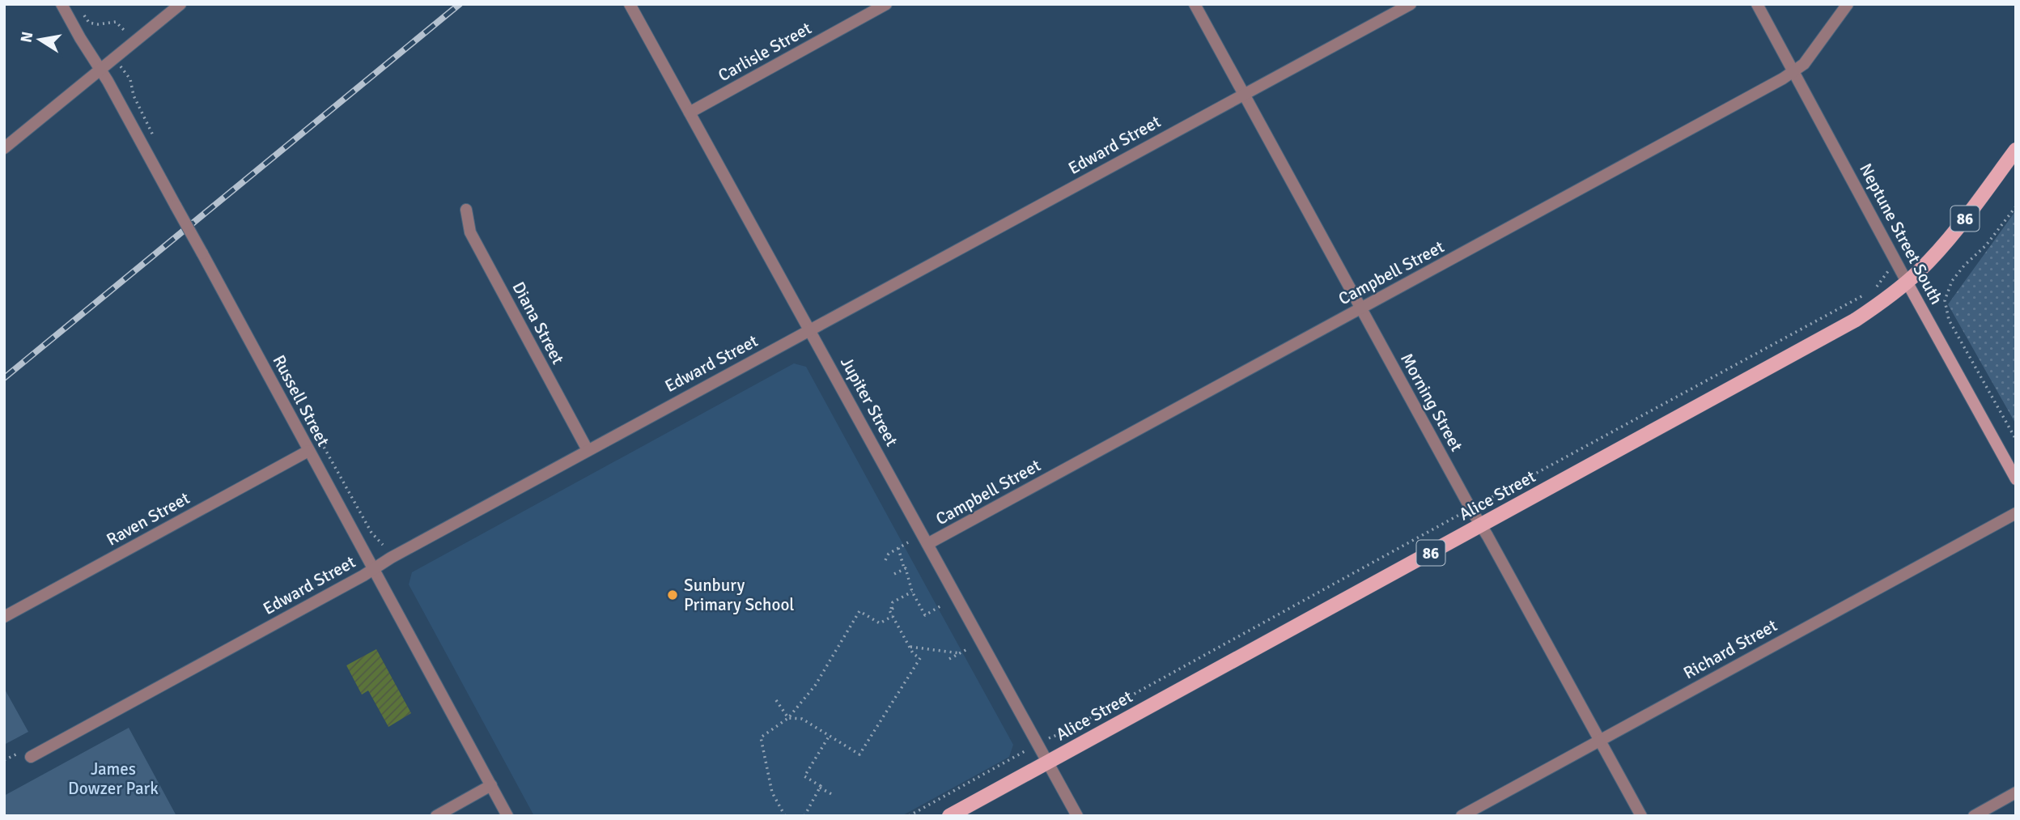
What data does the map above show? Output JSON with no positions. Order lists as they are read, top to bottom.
{
  "streets": {
    "main road": ["86", "Alice Street"],
    "street": [
      "Carlisle Street",
      "Edward Street",
      "Neptune Street South",
      "Campbell Street",
      "Diana Street",
      "Russell Street",
      "Jupiter Street",
      "Morning Street",
      "Raven Street",
      "Richard Street"
    ]
  },
  "crossings": [
    ["Carlisle Street", "Jupiter Street"],
    ["Edward Street", "Diana Street"],
    ["Edward Street", "Russell Street"],
    ["Edward Street", "Jupiter Street"],
    ["Edward Street", "Morning Street"],
    ["Neptune Street South", "Campbell Street"],
    ["Neptune Street South", "Alice Street"],
    ["Campbell Street", "Jupiter Street"],
    ["Campbell Street", "Morning Street"],
    ["Russell Street", "Raven Street"],
    ["Jupiter Street", "Alice Street"],
    ["Morning Street", "Alice Street"],
    ["Morning Street", "Richard Street"]
  ],
  "parks": ["James Dowzer Park"],
  "places": ["Sunbury Primary School"],
  "north": "left"
}
